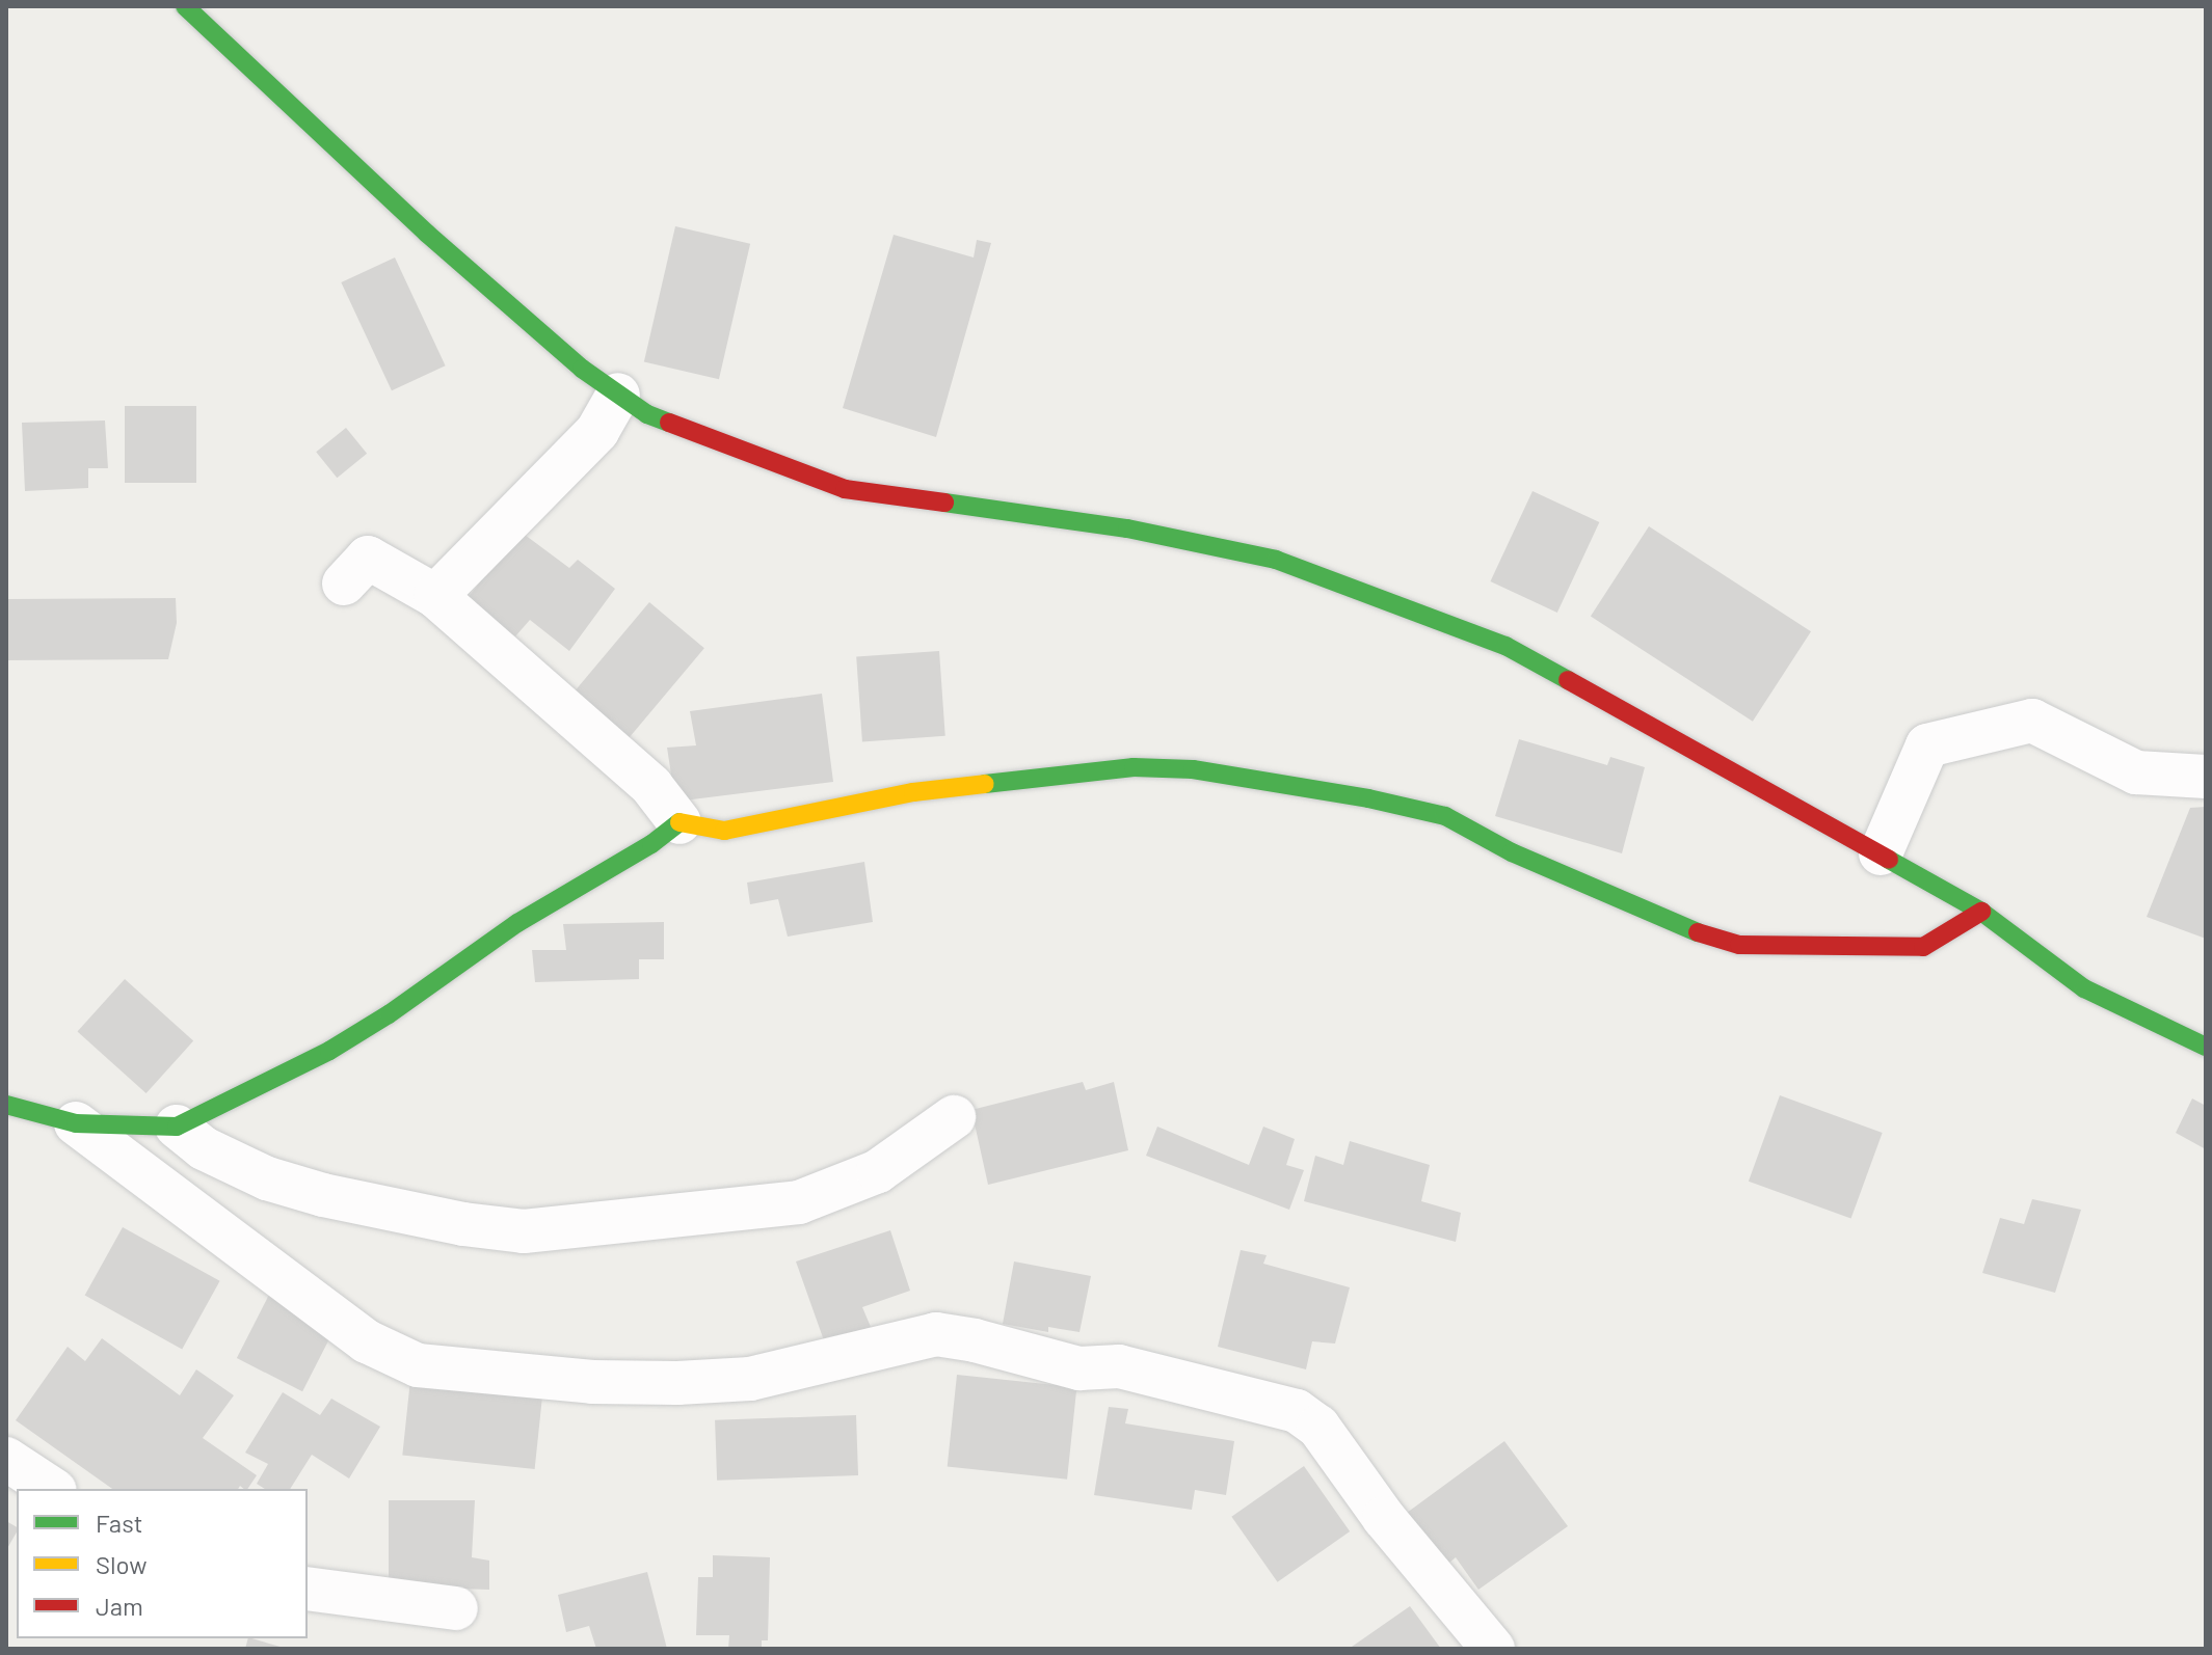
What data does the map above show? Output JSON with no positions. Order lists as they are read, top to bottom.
{
  "legend": ["Fast", "Slow", "Jam"]
}
